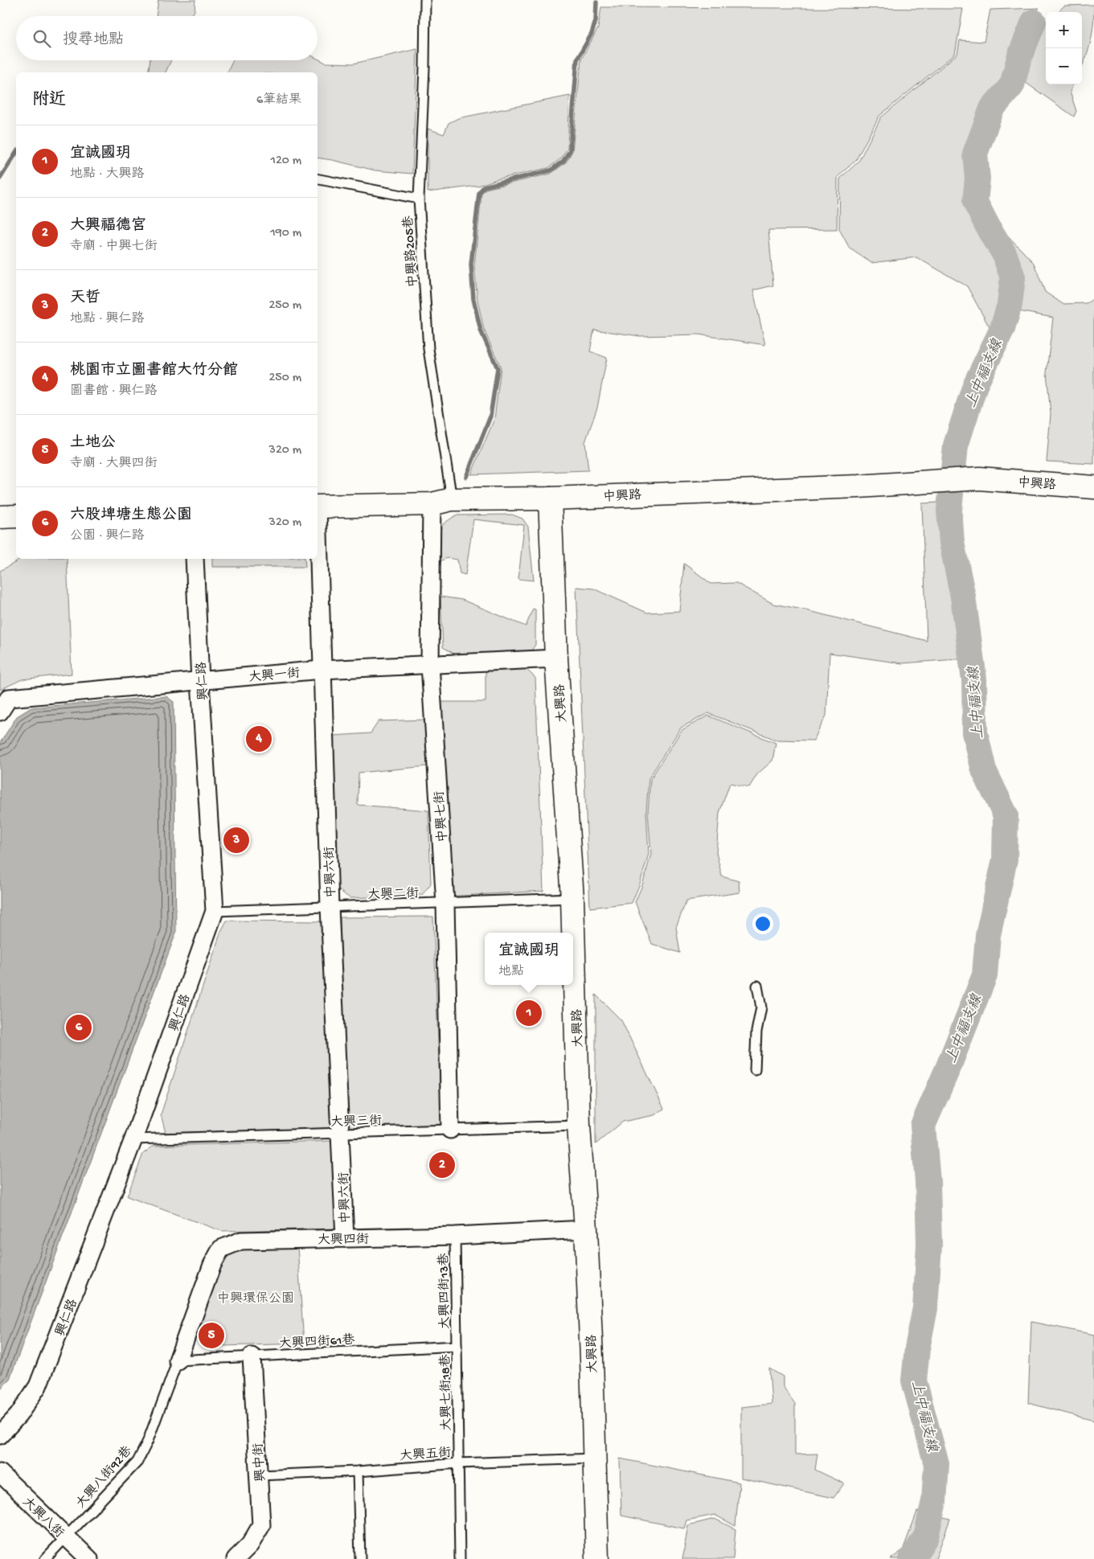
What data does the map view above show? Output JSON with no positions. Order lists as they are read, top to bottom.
{
  "streets": {
    "street": [
      "中興路",
      "大興一街",
      "興仁路",
      "大興路",
      "中興七街",
      "中興六街",
      "大興四街",
      "興中街",
      "大興八街"
    ],
    "lane": [
      "中興路205巷",
      "大興二街",
      "大興三街",
      "大興四街13巷",
      "大興四街61巷",
      "大興七街18巷",
      "大興五街",
      "大興八街92巷"
    ]
  },
  "crossings": [
    ["中興路205巷", "中興路"],
    ["中興路205巷", "中興七街"],
    ["中興路", "大興路"],
    ["中興路", "中興七街"],
    ["大興一街", "興仁路"],
    ["大興一街", "大興路"],
    ["大興一街", "中興七街"],
    ["大興一街", "中興六街"],
    ["興仁路", "大興二街"],
    ["興仁路", "大興三街"],
    ["大興路", "大興二街"],
    ["大興路", "大興三街"],
    ["大興路", "大興四街"],
    ["大興路", "大興五街"],
    ["中興七街", "大興二街"],
    ["中興七街", "大興三街"],
    ["中興六街", "大興二街"],
    ["中興六街", "大興三街"],
    ["中興六街", "大興四街"],
    ["大興四街", "大興四街13巷"],
    ["大興四街", "大興四街61巷"],
    ["大興四街", "大興八街92巷"],
    ["大興四街13巷", "大興四街61巷"],
    ["大興四街13巷", "大興七街18巷"],
    ["大興四街61巷", "大興七街18巷"],
    ["大興四街61巷", "興中街"],
    ["大興四街61巷", "大興八街92巷"],
    ["大興七街18巷", "大興五街"],
    ["大興五街", "興中街"],
    ["大興八街92巷", "大興八街"]
  ],
  "water": ["上中福支線"],
  "parks": ["中興環保公園"],
  "page": {
    "map_buttons": ["+", "−"],
    "search": "搜尋地點",
    "heading": ["附近", "6筆結果"],
    "list": [
      {
        "mark": "1",
        "name": "宜誠國玥",
        "note": "地點 · 大興路",
        "value": "120 m"
      },
      {
        "mark": "2",
        "name": "大興福德宮",
        "note": "寺廟 · 中興七街",
        "value": "190 m"
      },
      {
        "mark": "3",
        "name": "天哲",
        "note": "地點 · 興仁路",
        "value": "250 m"
      },
      {
        "mark": "4",
        "name": "桃園市立圖書館大竹分館",
        "note": "圖書館 · 興仁路",
        "value": "250 m"
      },
      {
        "mark": "5",
        "name": "土地公",
        "note": "寺廟 · 大興四街",
        "value": "320 m"
      },
      {
        "mark": "6",
        "name": "六股埤塘生態公園",
        "note": "公園 · 興仁路",
        "value": "320 m"
      }
    ],
    "pins": [
      "4",
      "3",
      "1",
      "6",
      "2",
      "5"
    ],
    "popup": ["宜誠國玥", "地點"]
  }
}
